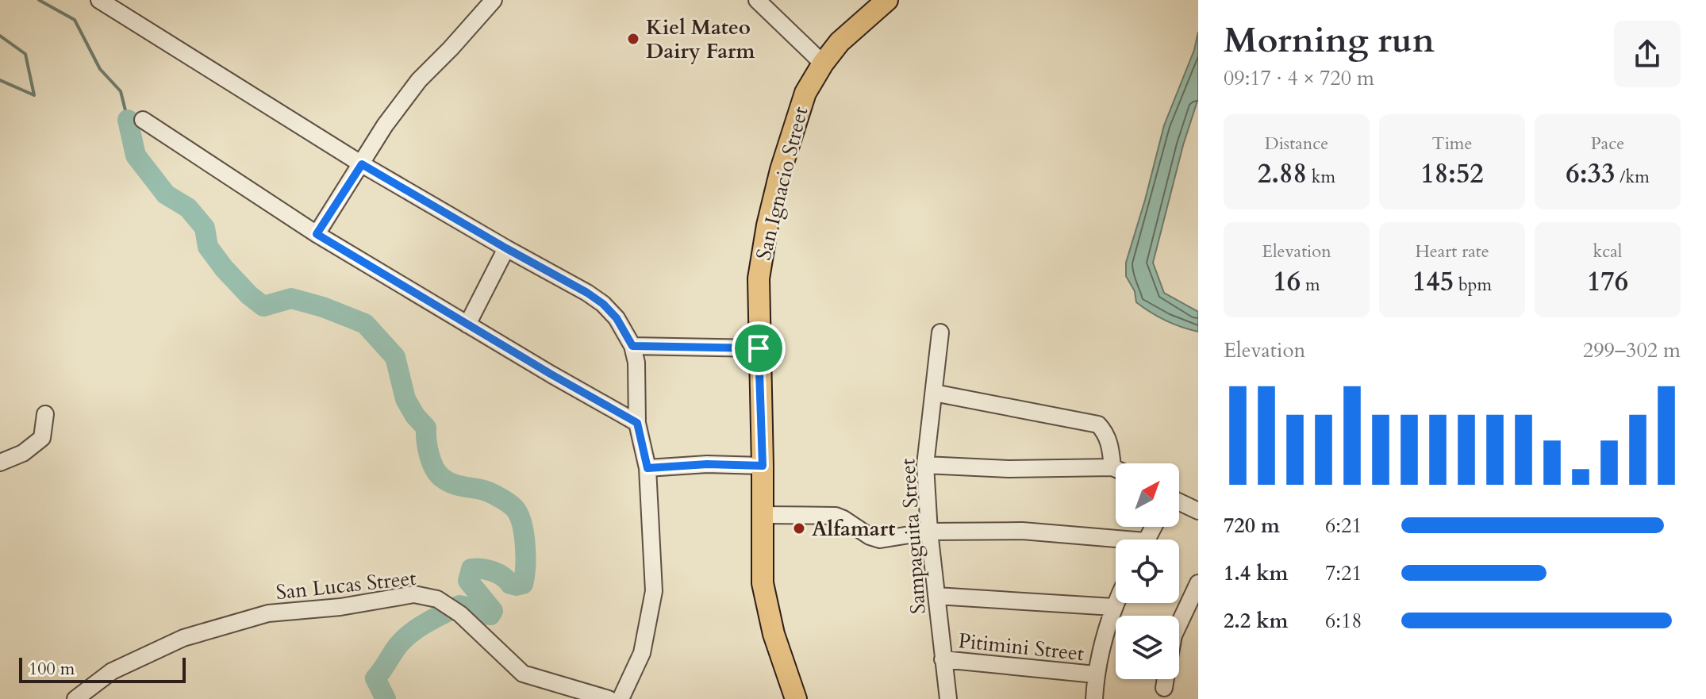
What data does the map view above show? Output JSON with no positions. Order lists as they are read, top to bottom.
{
  "streets": {
    "main road": ["San Ignacio Street"],
    "street": ["Sampaguita Street", "San Lucas Street", "Pitimini Street"]
  },
  "crossings": [
    ["Sampaguita Street", "Pitimini Street"]
  ],
  "places": ["Kiel Mateo Dairy Farm", "Alfamart"],
  "scale_bar": "100 m",
  "north": "top right",
  "page": {
    "heading": ["Morning run", "09:17 · 4 × 720 m"],
    "stats": [
      ["Distance", "2.88 km"],
      ["Time", "18:52"],
      ["Pace", "6:33 /km"],
      ["Elevation", "16 m"],
      ["Heart rate", "145 bpm"],
      ["kcal", "176"]
    ],
    "chart": ["Elevation", "299–302 m"],
    "list": [
      {
        "name": "720 m",
        "note": "6:21"
      },
      {
        "name": "1.4 km",
        "note": "7:21"
      },
      {
        "name": "2.2 km",
        "note": "6:18"
      }
    ],
    "scale": "100 m"
  }
}
